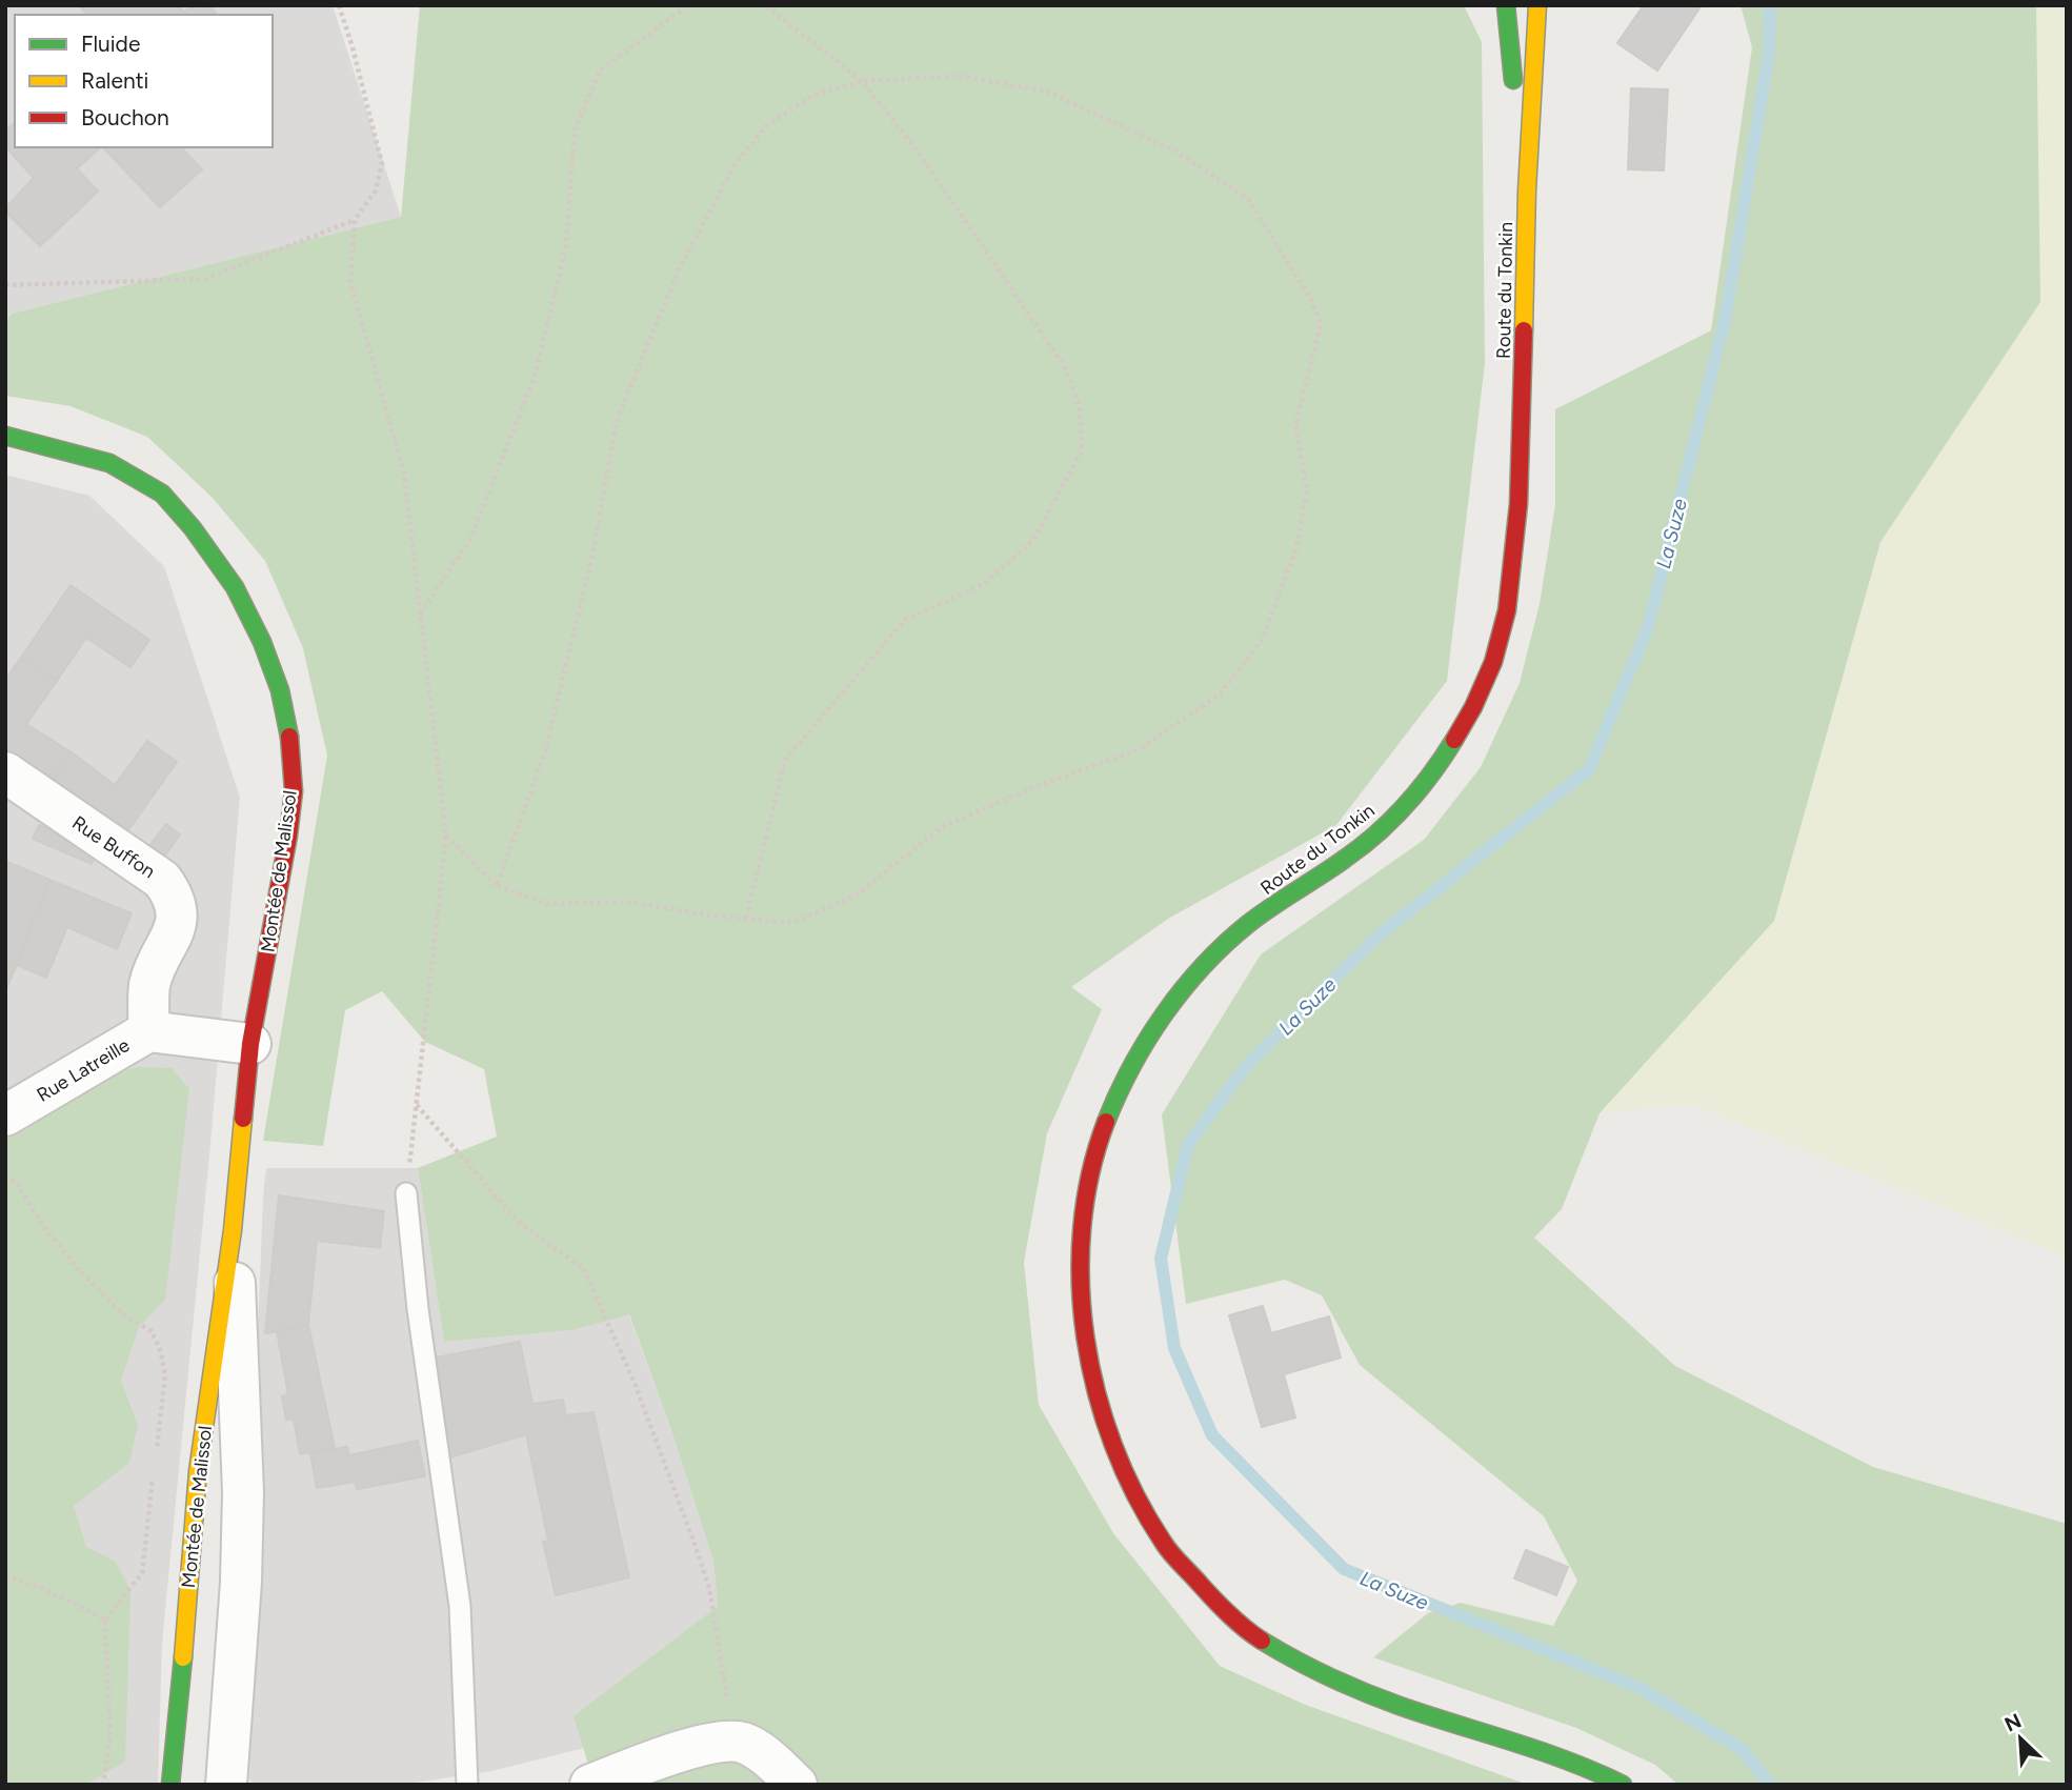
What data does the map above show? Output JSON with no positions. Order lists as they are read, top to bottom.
{
  "streets": {
    "street": [
      "Route du Tonkin",
      "Rue Buffon",
      "Montée de Malissol",
      "Rue Latreille"
    ]
  },
  "crossings": [
    ["Rue Buffon", "Rue Latreille"],
    ["Montée de Malissol", "Rue Latreille"]
  ],
  "water": ["La Suze"],
  "legend": ["Fluide", "Ralenti", "Bouchon"],
  "north": "top left"
}
